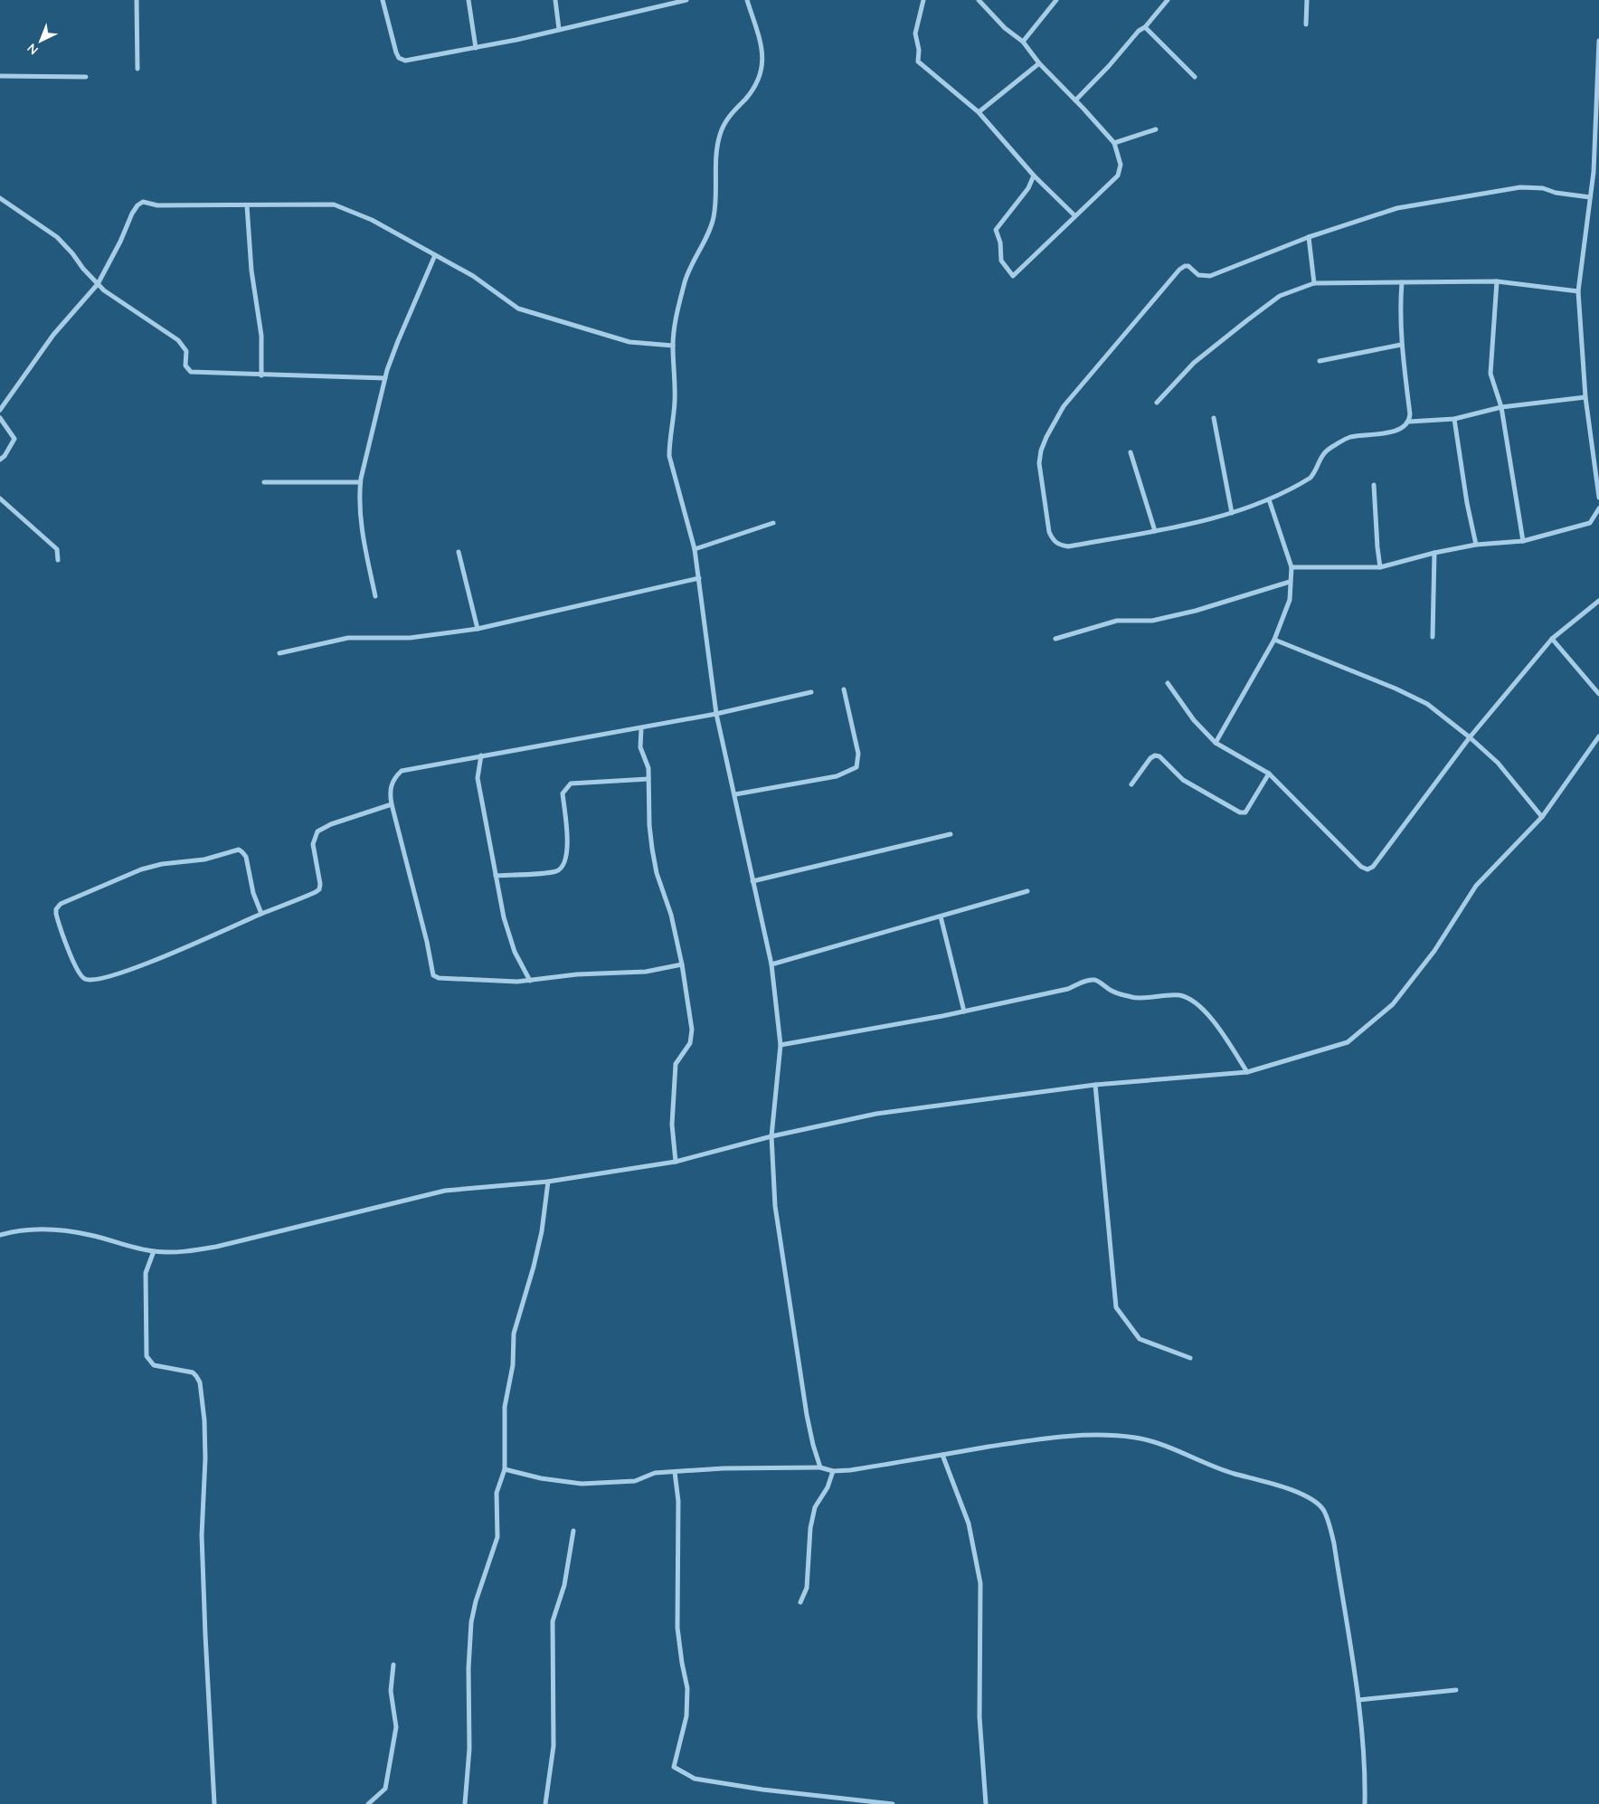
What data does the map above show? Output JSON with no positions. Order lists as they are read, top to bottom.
{
  "north": "bottom left"
}
